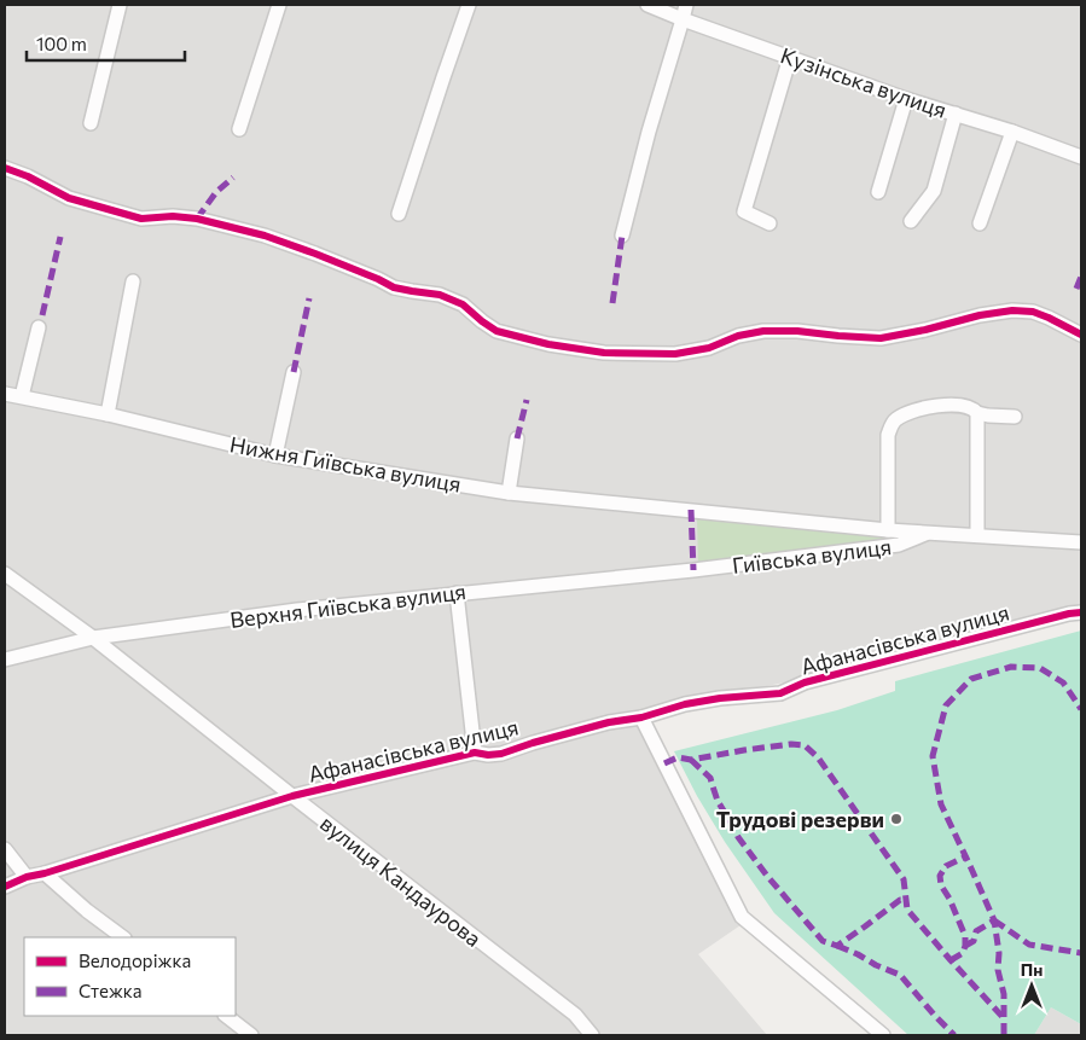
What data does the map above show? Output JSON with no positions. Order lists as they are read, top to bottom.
{
  "streets": {
    "street": [
      "Кузінська вулиця",
      "Нижня Гиївська вулиця",
      "Гиївська вулиця",
      "Верхня Гиївська вулиця",
      "Афанасівська вулиця",
      "вулиця Кандаурова"
    ]
  },
  "crossings": [
    ["Нижня Гиївська вулиця", "Гиївська вулиця"],
    ["Гиївська вулиця", "Верхня Гиївська вулиця"],
    ["Верхня Гиївська вулиця", "вулиця Кандаурова"],
    ["Афанасівська вулиця", "вулиця Кандаурова"]
  ],
  "places": ["Трудові резерви"],
  "legend": ["Велодоріжка", "Стежка"],
  "scale_bar": "100 m",
  "north": "top"
}
